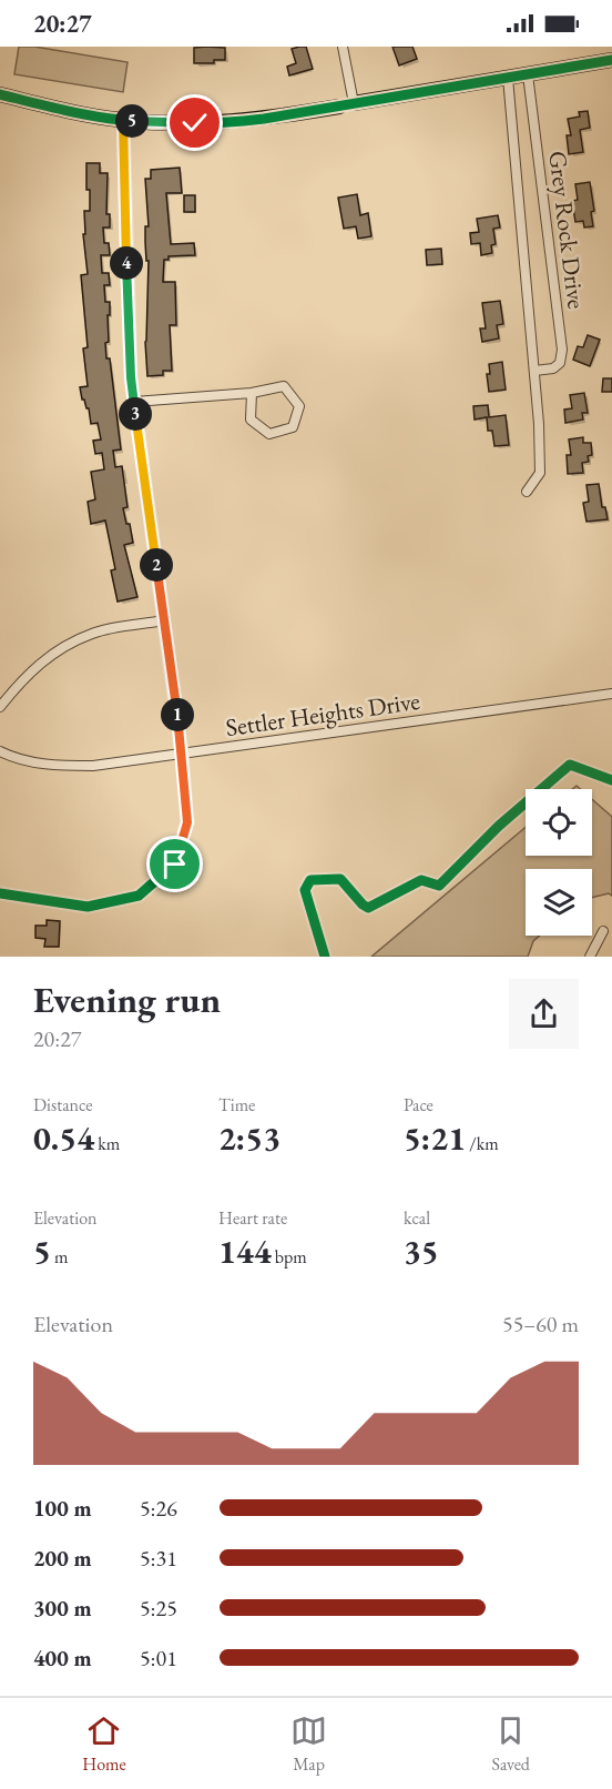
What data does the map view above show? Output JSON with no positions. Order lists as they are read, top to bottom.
{
  "streets": {
    "street": ["Grey Rock Drive", "Settler Heights Drive"]
  },
  "page": {
    "status": "20:27",
    "pins": [
      "5",
      "4",
      "3",
      "2",
      "1"
    ],
    "heading": ["Evening run", "20:27"],
    "stats": [
      ["Distance", "0.54 km"],
      ["Time", "2:53"],
      ["Pace", "5:21 /km"],
      ["Elevation", "5 m"],
      ["Heart rate", "144 bpm"],
      ["kcal", "35"]
    ],
    "chart": ["Elevation", "55–60 m"],
    "list": [
      {
        "name": "100 m",
        "note": "5:26"
      },
      {
        "name": "200 m",
        "note": "5:31"
      },
      {
        "name": "300 m",
        "note": "5:25"
      },
      {
        "name": "400 m",
        "note": "5:01"
      }
    ],
    "tabs": ["Home", "Map", "Saved"]
  }
}
